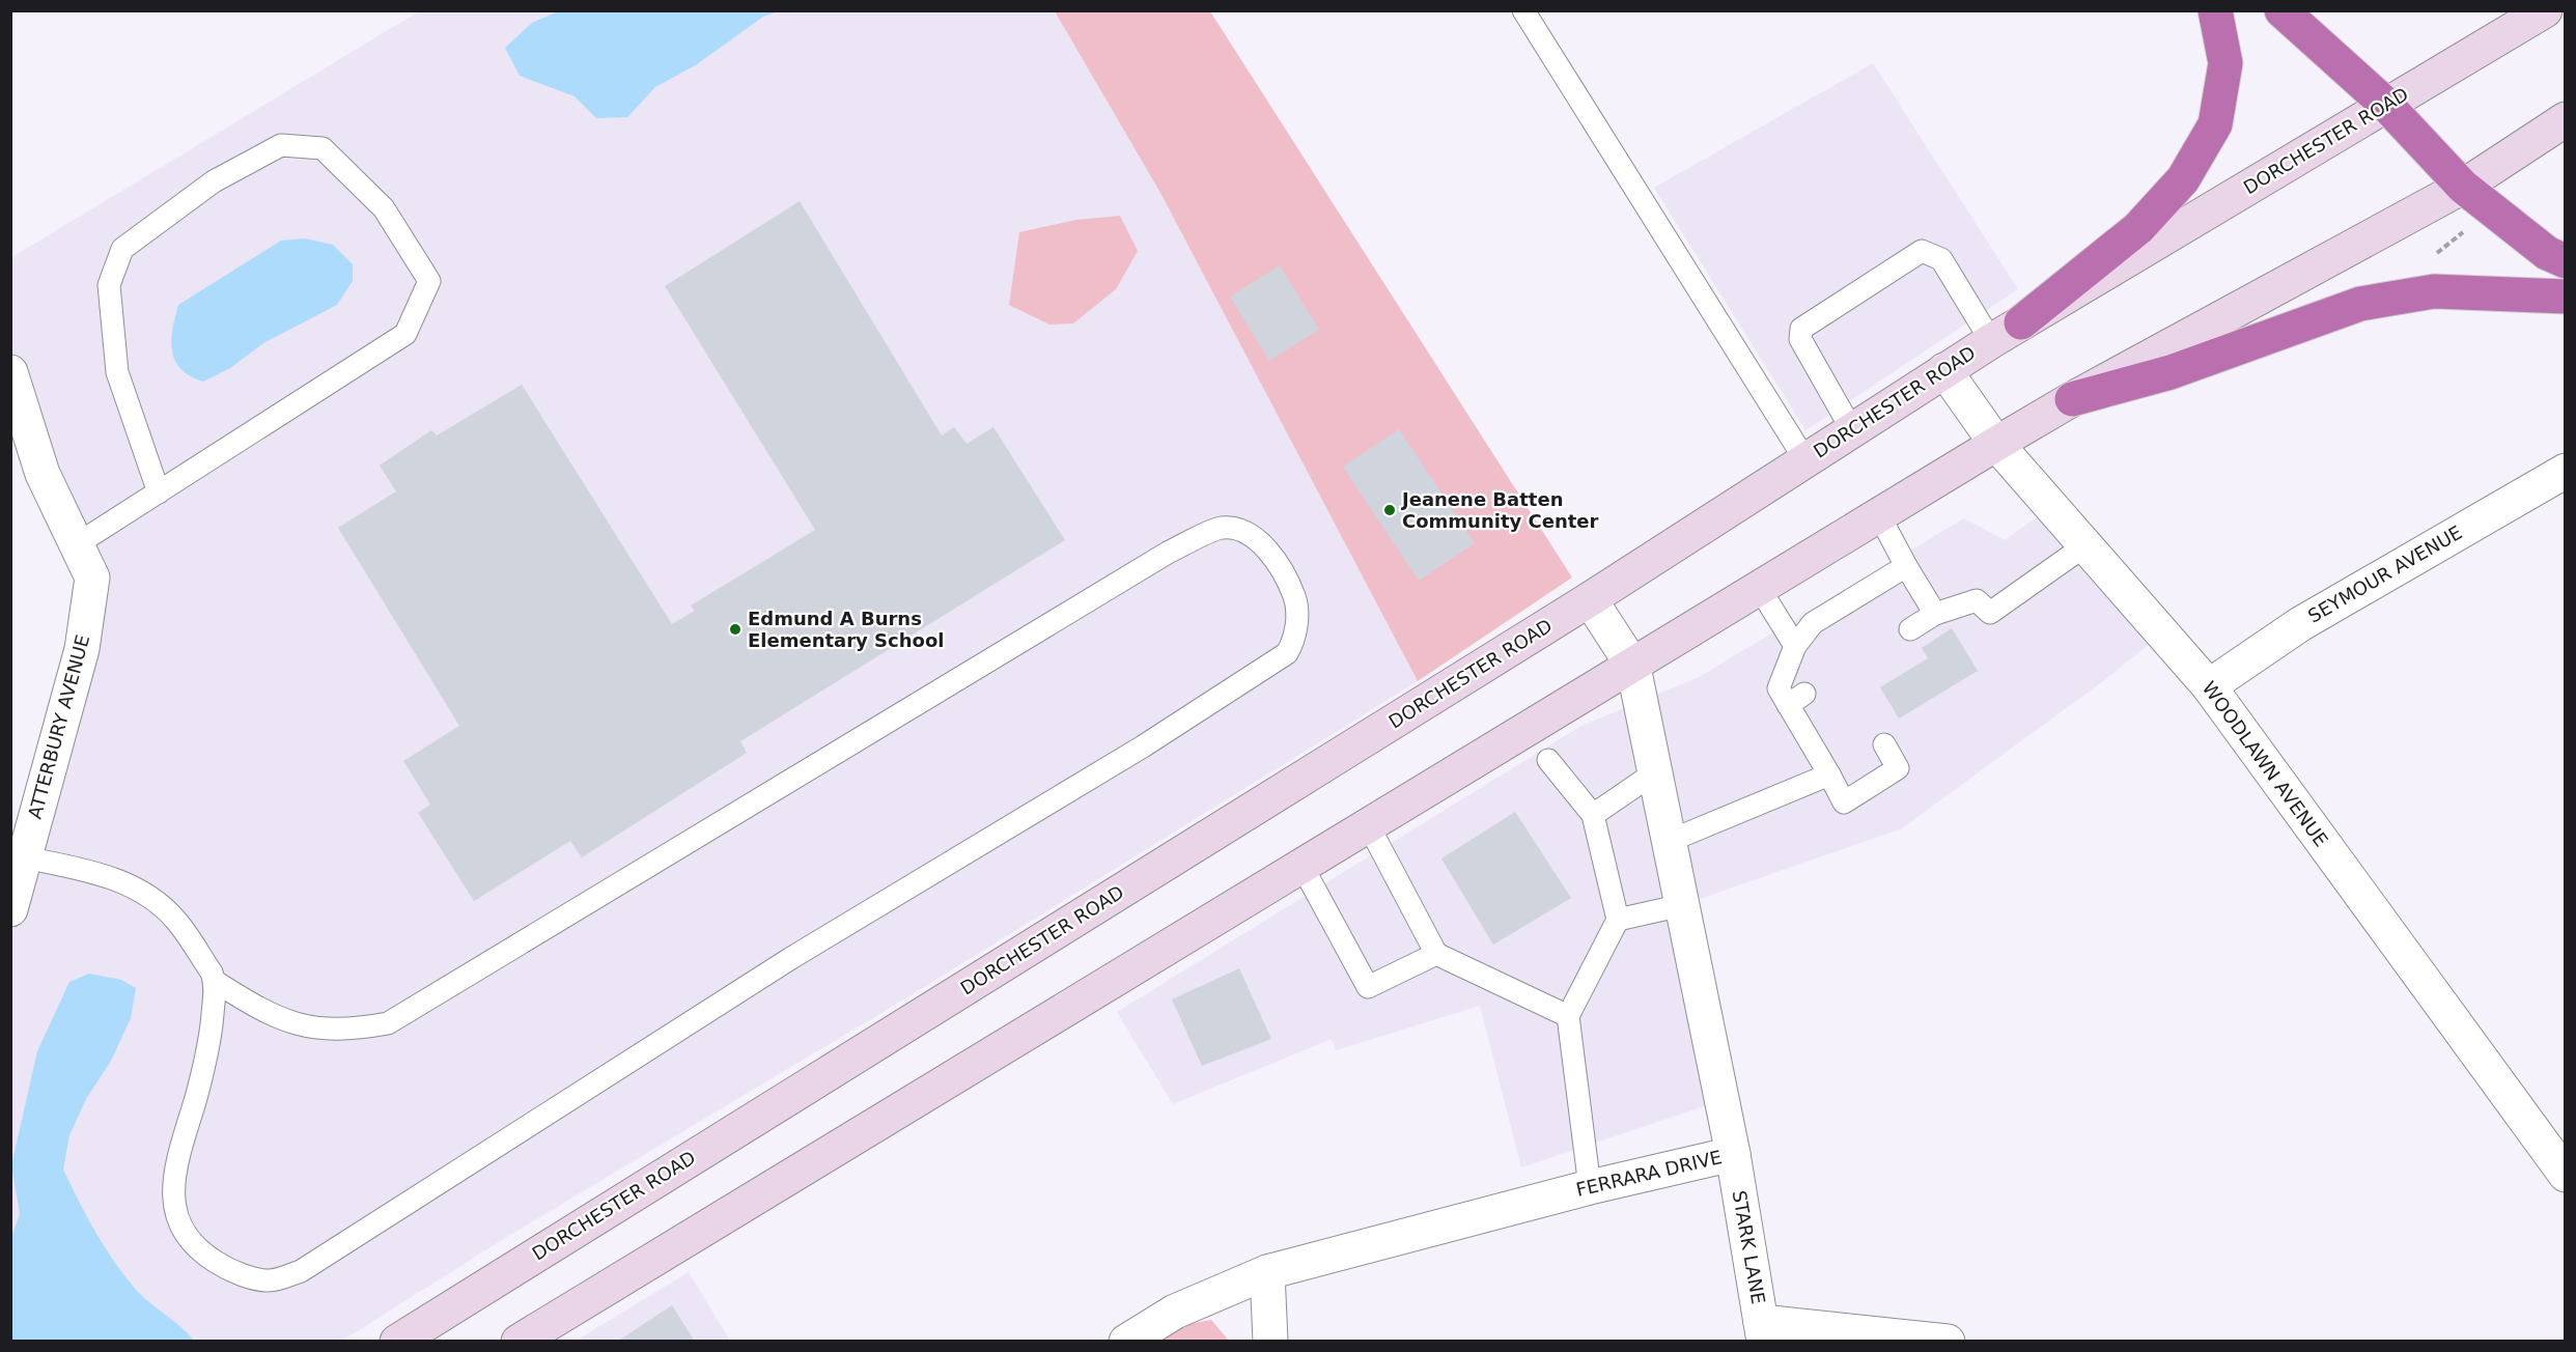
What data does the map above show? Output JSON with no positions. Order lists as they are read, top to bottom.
{
  "streets": {
    "main road": ["DORCHESTER ROAD"],
    "street": [
      "SEYMOUR AVENUE",
      "ATTERBURY AVENUE",
      "WOODLAWN AVENUE",
      "FERRARA DRIVE",
      "STARK LANE"
    ]
  },
  "crossings": [
    ["DORCHESTER ROAD", "WOODLAWN AVENUE"],
    ["DORCHESTER ROAD", "FERRARA DRIVE"],
    ["SEYMOUR AVENUE", "WOODLAWN AVENUE"],
    ["FERRARA DRIVE", "STARK LANE"]
  ],
  "places": ["Jeanene Batten Community Center", "Edmund A Burns Elementary School"]
}
